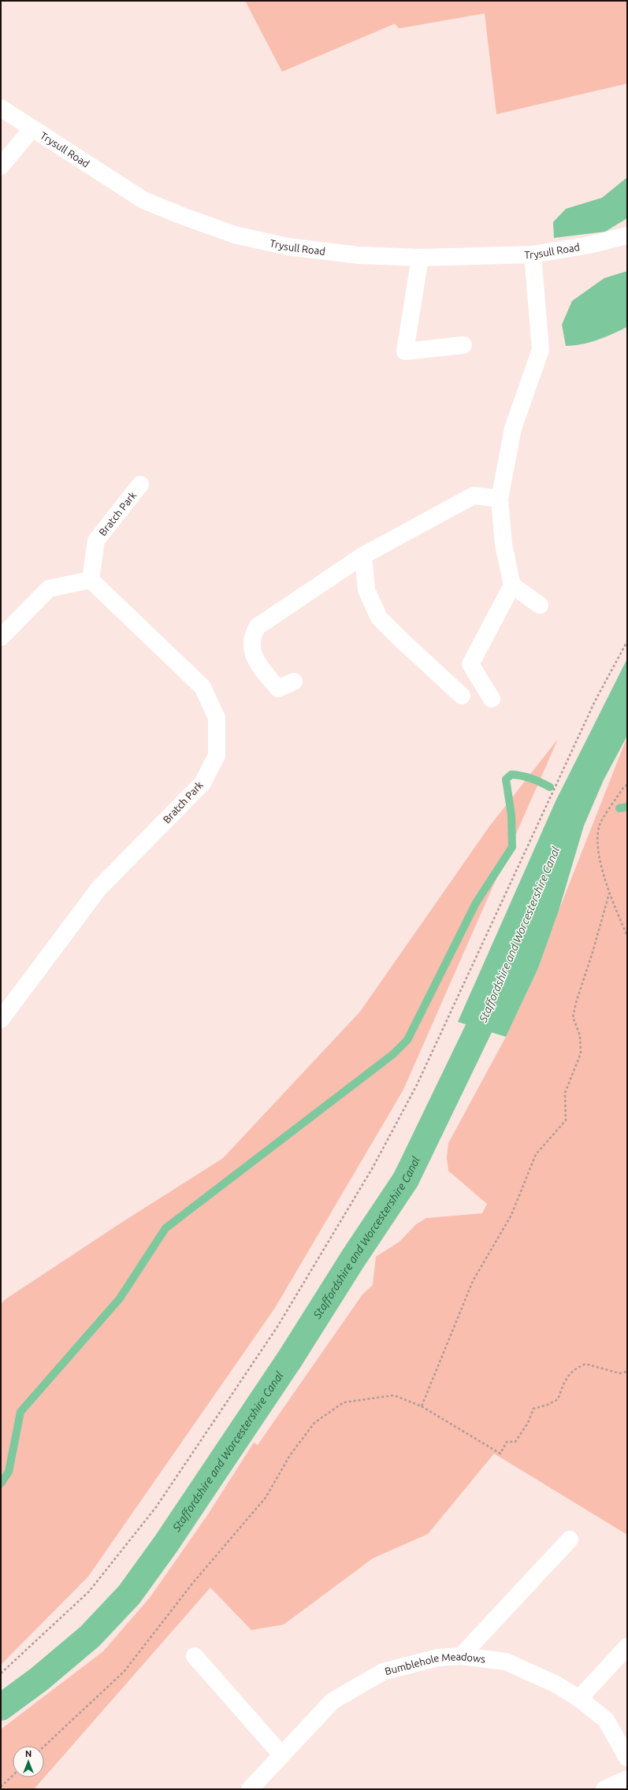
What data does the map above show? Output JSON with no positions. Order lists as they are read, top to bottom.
{
  "streets": {
    "street": ["Trysull Road", "Bratch Park", "Bumblehole Meadows"]
  },
  "water": ["Staffordshire and Worcestershire Canal"],
  "north": "top"
}
